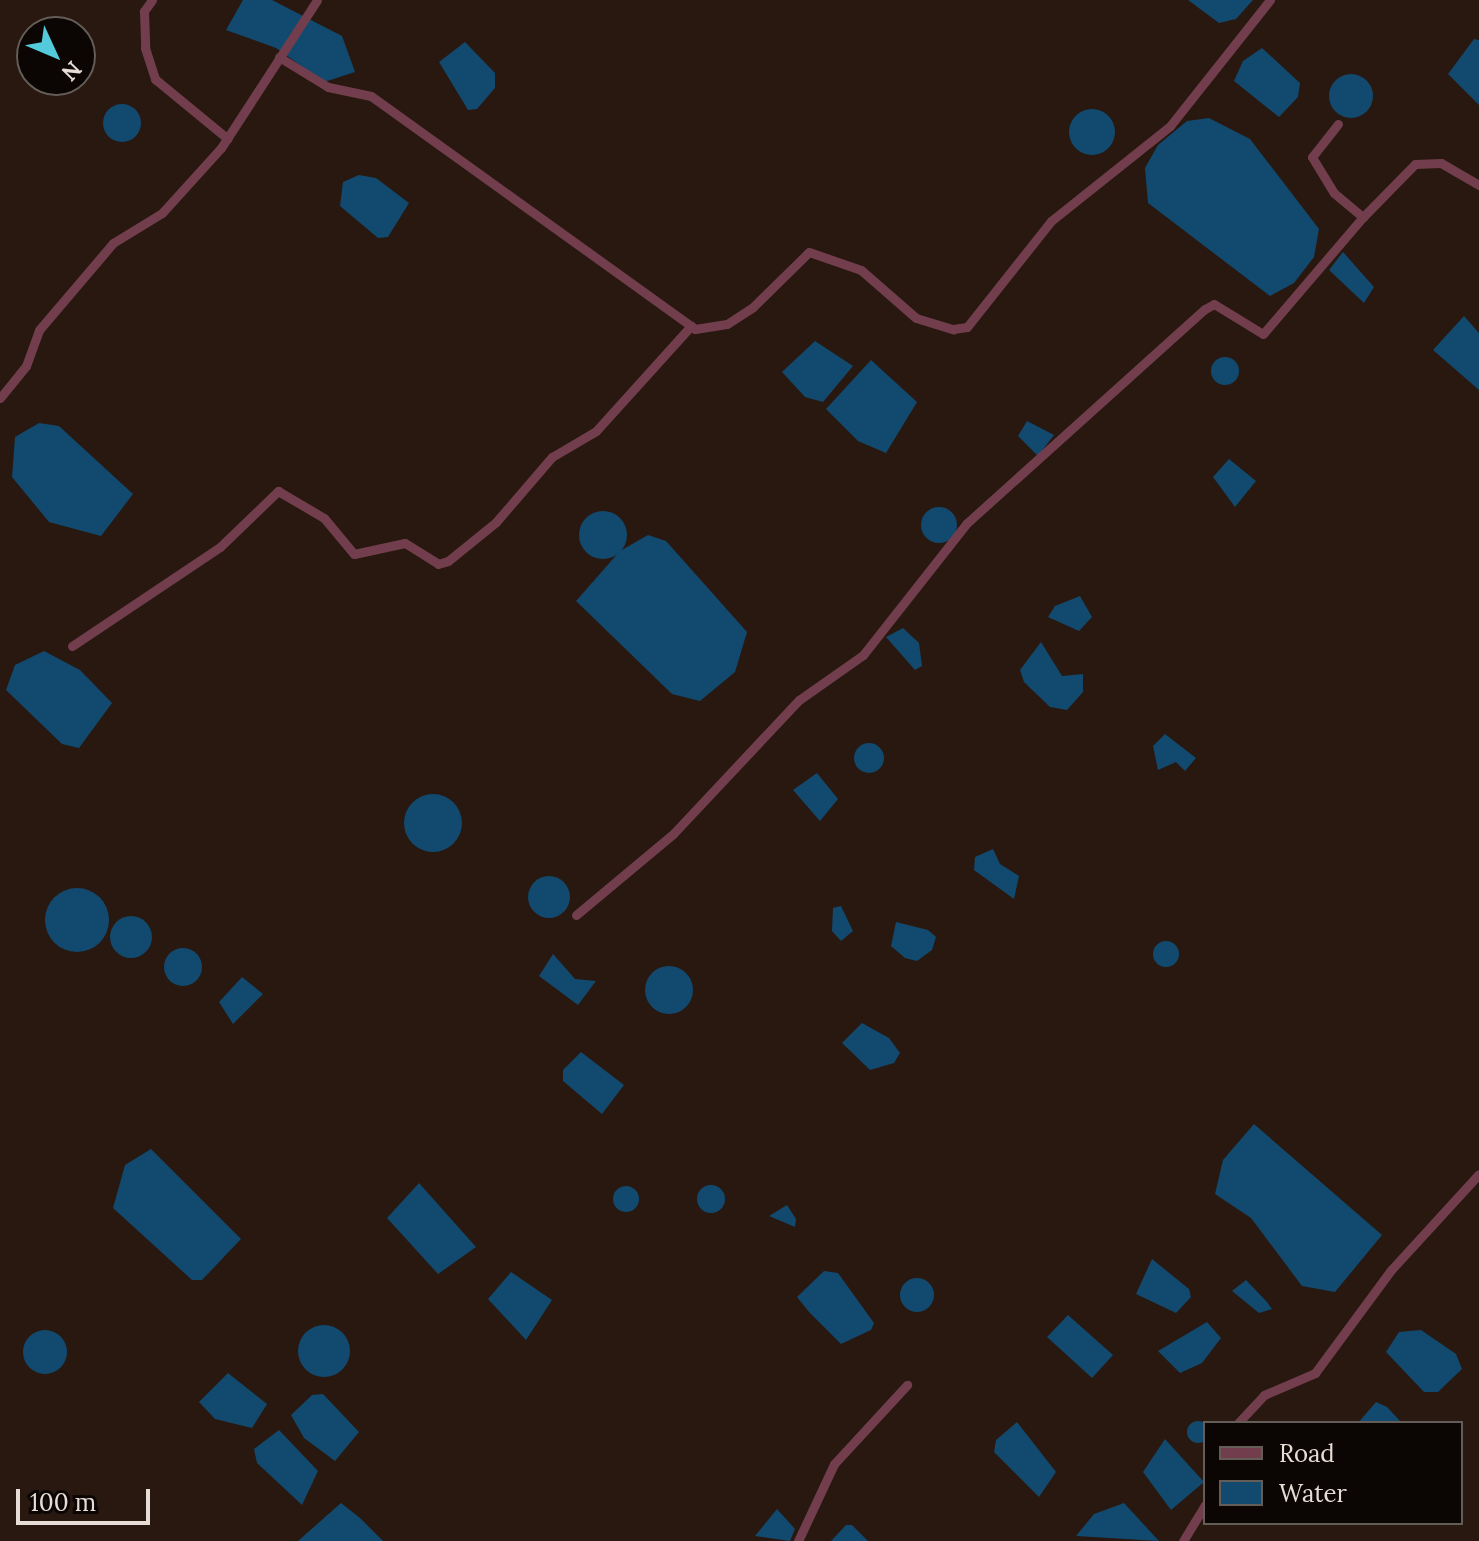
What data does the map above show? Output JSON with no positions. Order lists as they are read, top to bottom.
{
  "legend": ["Road", "Water"],
  "scale_bar": "100 m",
  "north": "bottom right"
}
